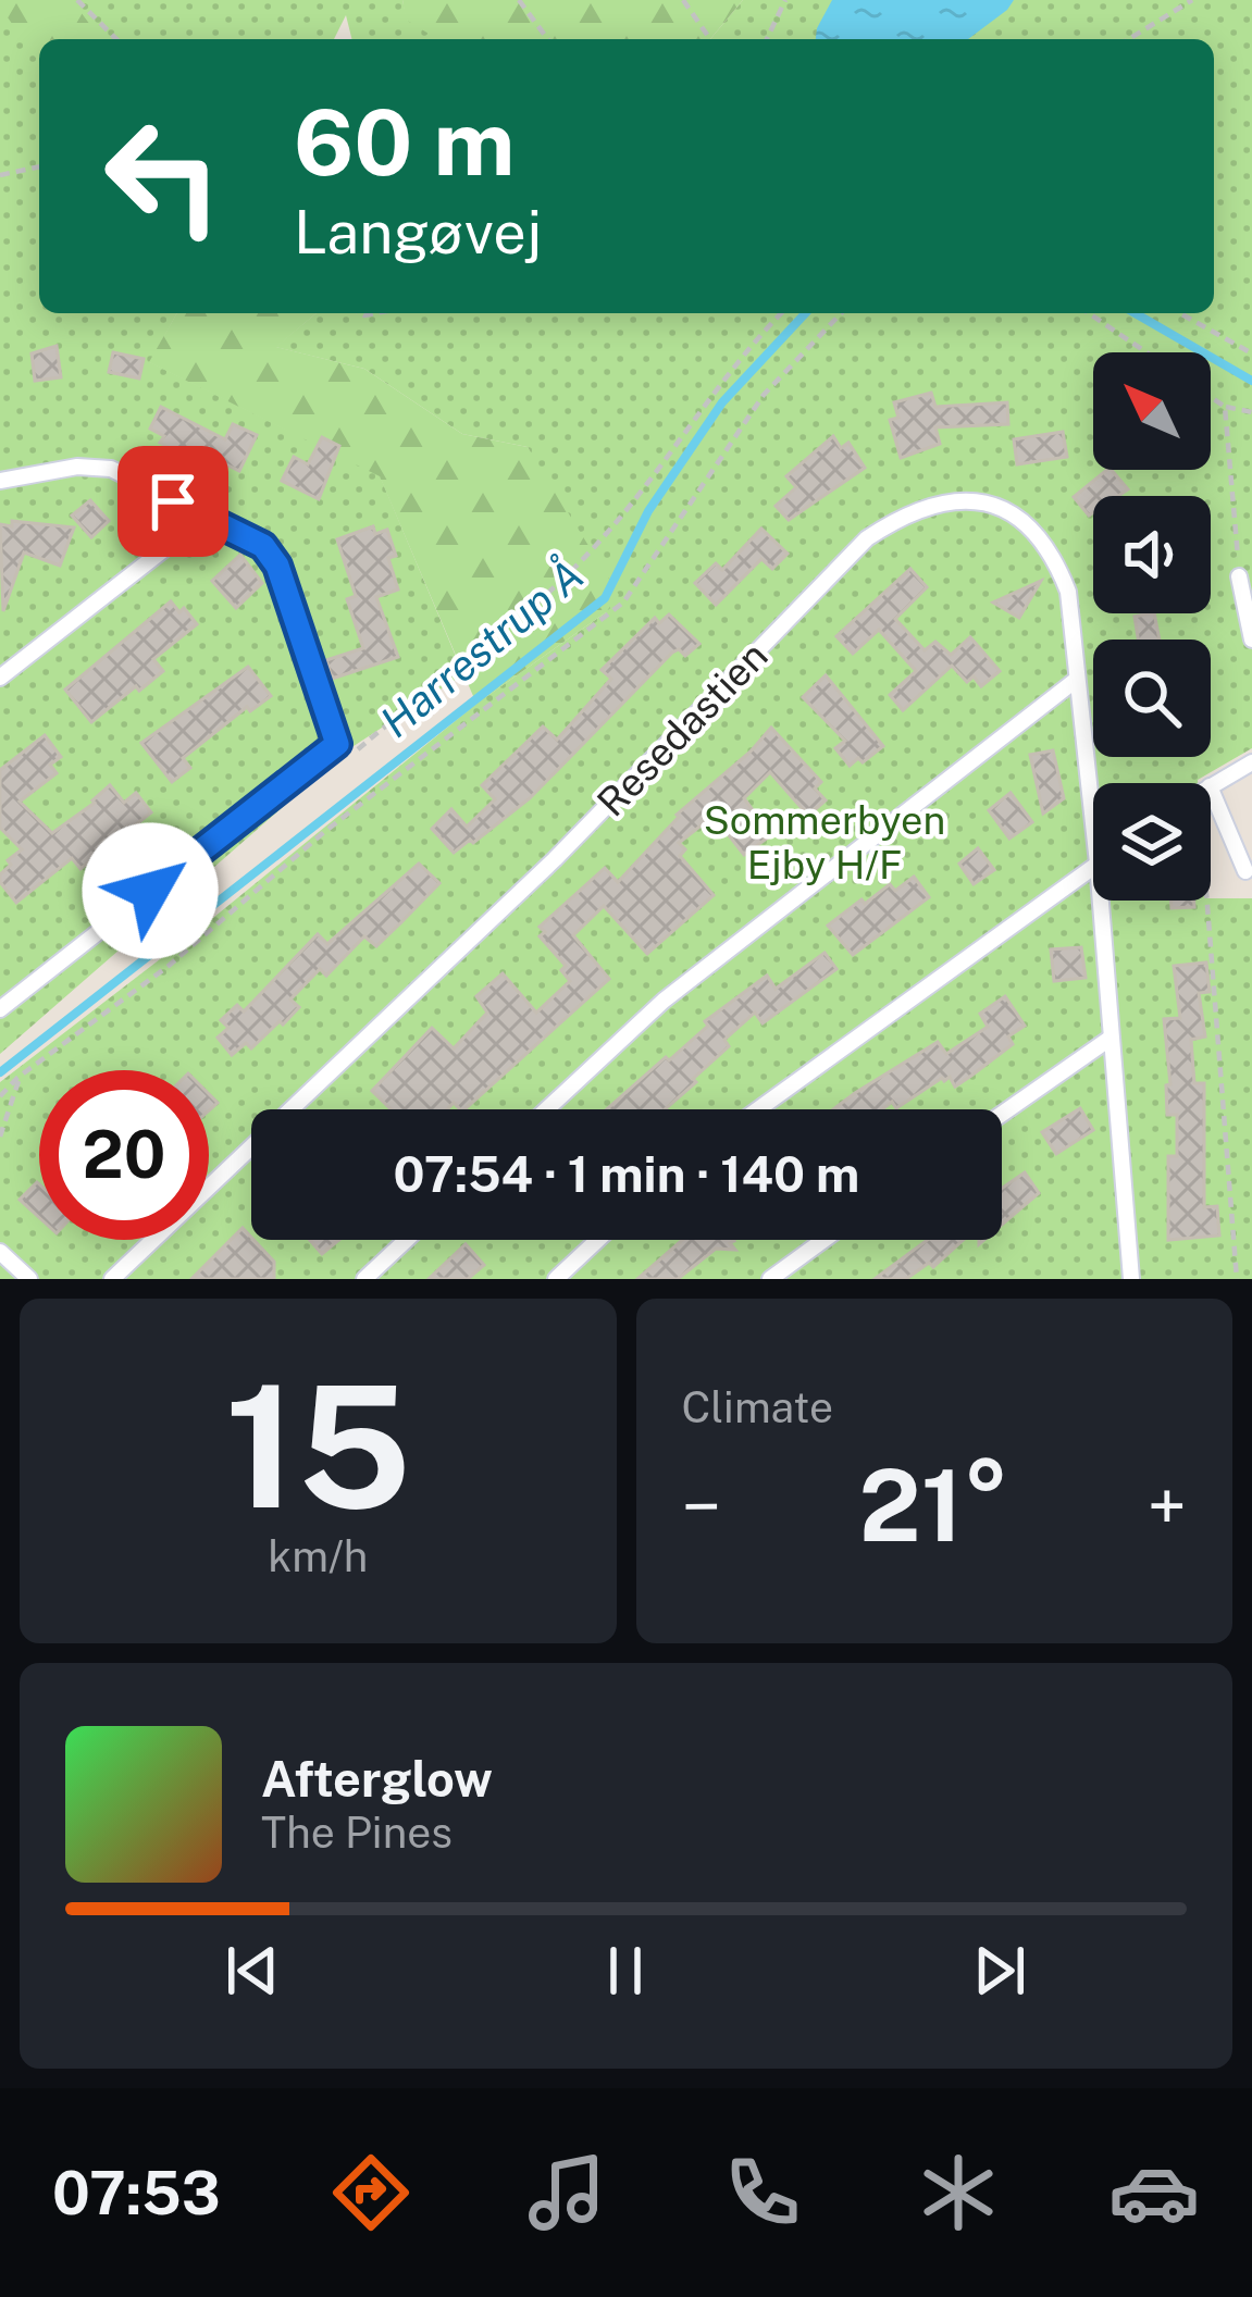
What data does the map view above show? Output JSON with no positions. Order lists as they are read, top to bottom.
{
  "streets": {
    "lane": ["Resedastien"]
  },
  "water": ["Harrestrup Å"],
  "parks": ["Sommerbyen Ejby H/F"],
  "north": "top left",
  "page": {
    "turn": ["60 m", "Langøvej"],
    "limit": "20",
    "trip": "07:54 · 1 min · 140 m",
    "tile": [
      ["15", "km/h"],
      "Climate"
    ],
    "heat": ["−", "21°", "+"],
    "song": ["Afterglow", "The Pines"],
    "tabs": "07:53"
  }
}
